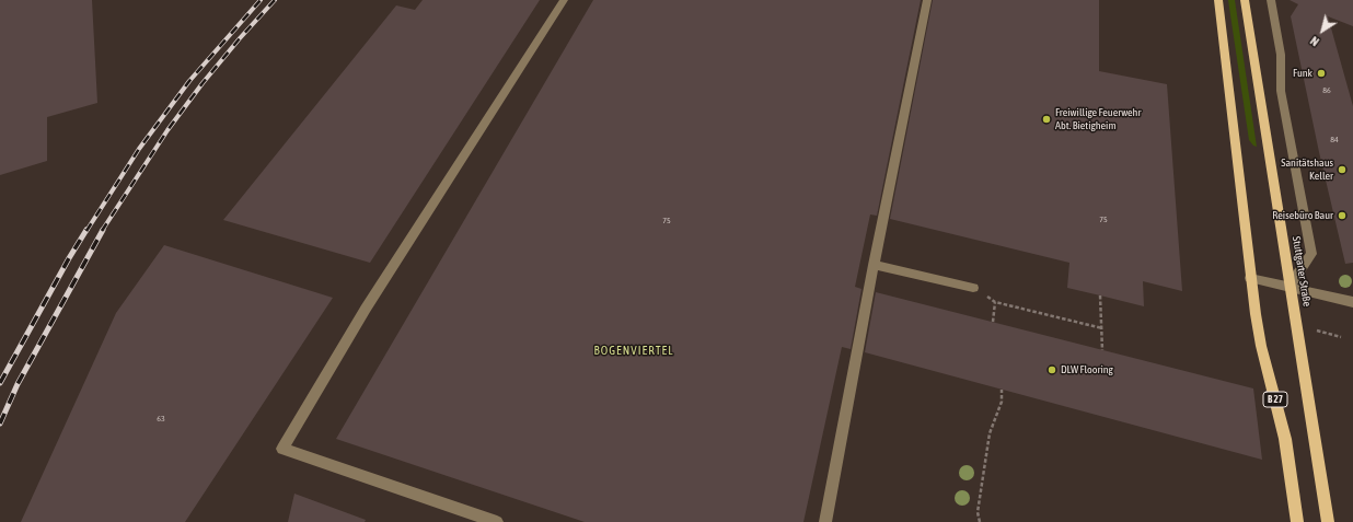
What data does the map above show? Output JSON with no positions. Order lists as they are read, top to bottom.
{
  "streets": {
    "main road": ["Stuttgarter Straße", "B 27"]
  },
  "districts": ["BOGENVIERTEL"],
  "places": [
    "Funk",
    "Freiwillige Feuerwehr Abt. Bietigheim",
    "Sanitätshaus Keller",
    "Reisebüro Baur",
    "DLW Flooring"
  ],
  "house_numbers": [
    "86",
    "84",
    "75",
    "75",
    "63"
  ],
  "north": "bottom left"
}
